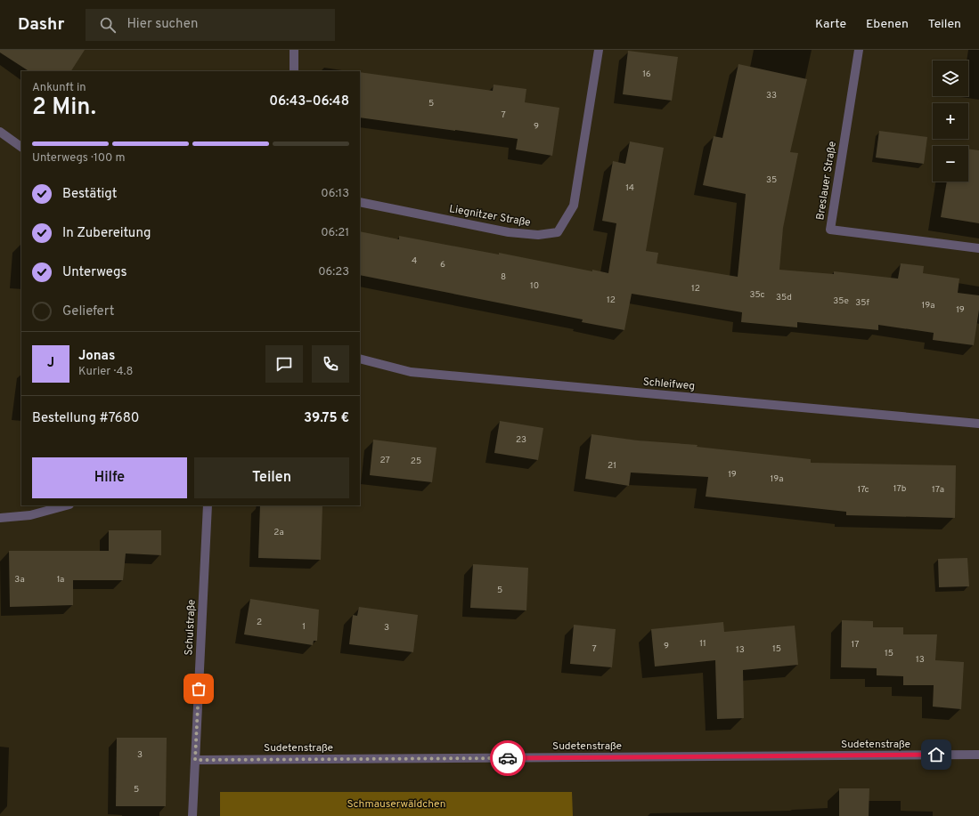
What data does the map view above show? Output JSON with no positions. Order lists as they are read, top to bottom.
{
  "streets": {
    "street": [
      "Breslauer Straße",
      "Liegnitzer Straße",
      "Schleifweg",
      "Schulstraße",
      "Sudetenstraße"
    ]
  },
  "crossings": [
    ["Schulstraße", "Sudetenstraße"]
  ],
  "parks": ["Schmauserwäldchen"],
  "house_numbers": [
    "16",
    "33",
    "5",
    "7",
    "9",
    "35",
    "14",
    "4",
    "6",
    "8",
    "10",
    "12",
    "35c",
    "35d",
    "12",
    "35e",
    "35f",
    "19a",
    "19",
    "23",
    "27",
    "25",
    "21",
    "19",
    "19a",
    "17b",
    "17c",
    "17a",
    "2a",
    "3a",
    "1a",
    "5",
    "2",
    "1",
    "3",
    "11",
    "17",
    "9",
    "7",
    "15",
    "13",
    "15",
    "13",
    "3",
    "5"
  ],
  "page": {
    "header": "Dashr",
    "search": "Hier suchen",
    "nav": ["Karte", "Ebenen", "Teilen"],
    "map_buttons": ["+", "−"],
    "heading": ["2 Min.", "Ankunft in", "06:43–06:48"],
    "panel": [
      "Jonas",
      "Kurier · 4.8",
      "Bestellung #7680",
      "39.75 €"
    ],
    "bar": "Unterwegs · 100 m",
    "list": [
      ["Bestätigt", "06:13"],
      ["In Zubereitung", "06:21"],
      ["Unterwegs", "06:23"],
      "Geliefert"
    ],
    "round": "J",
    "buttons": ["Hilfe", "Teilen"]
  }
}
